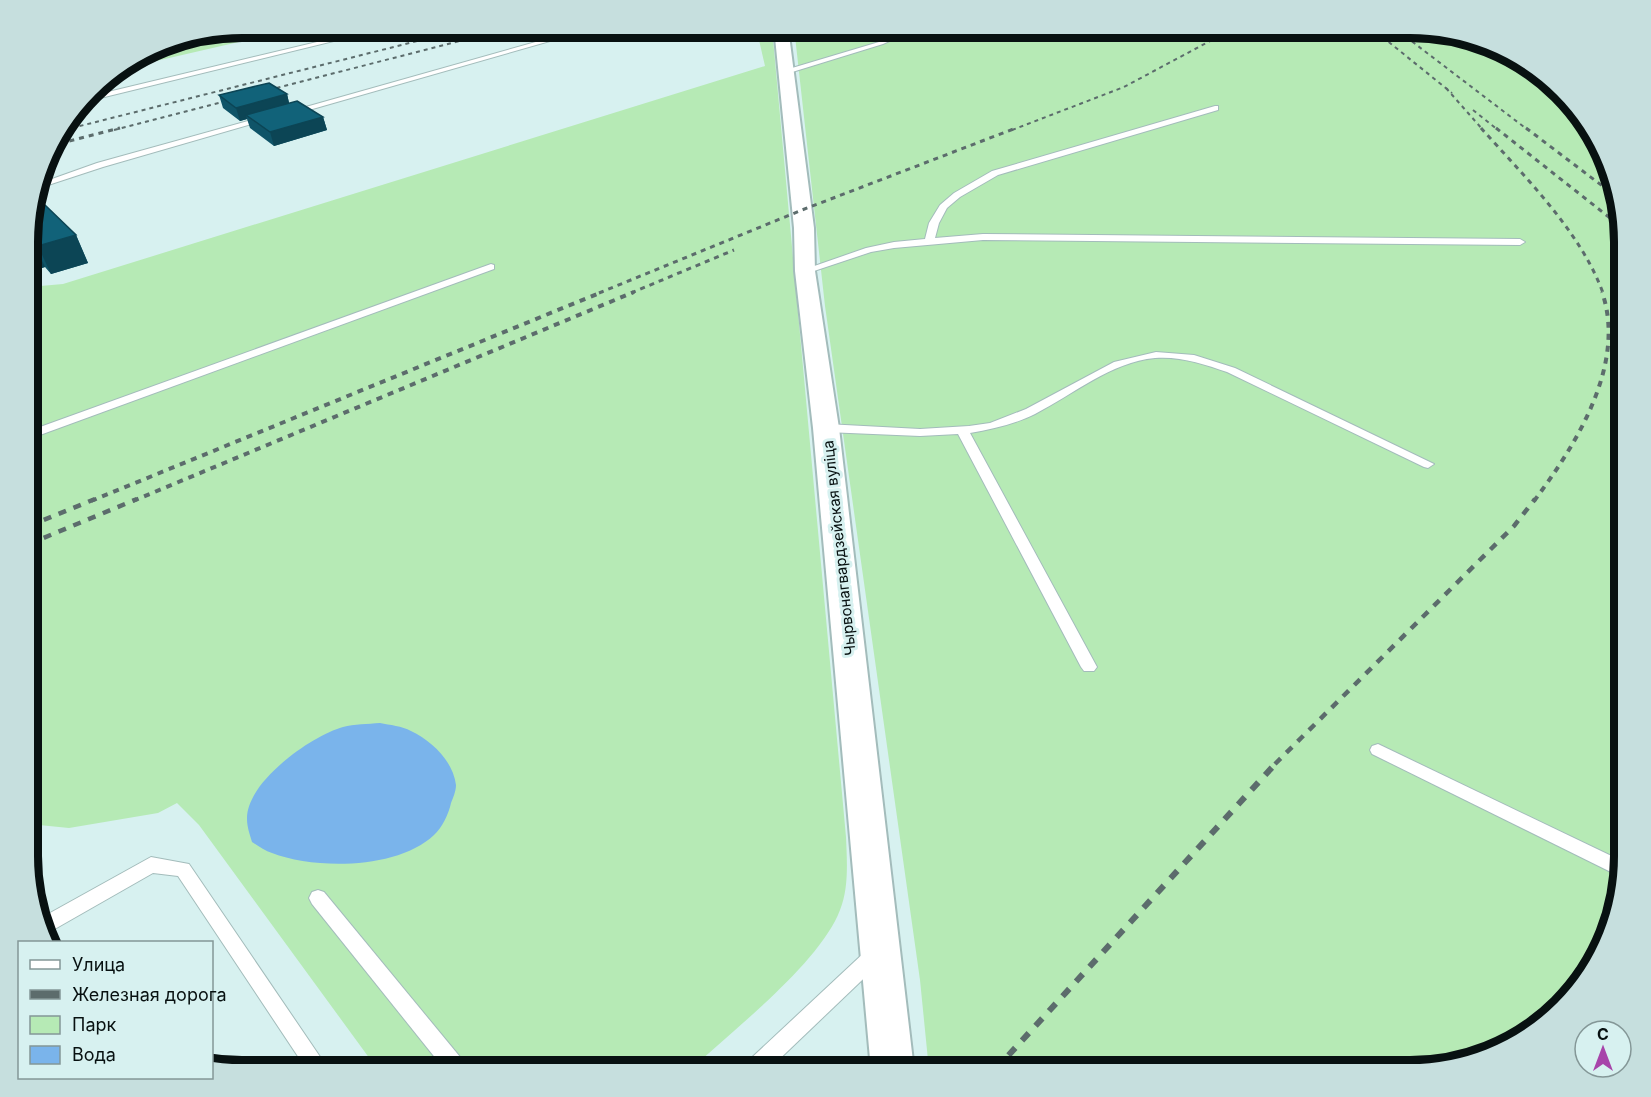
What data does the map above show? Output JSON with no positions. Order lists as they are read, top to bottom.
{
  "streets": {
    "street": ["Чырвонагвардзейская вуліца"]
  },
  "legend": [
    "Улица",
    "Железная дорога",
    "Парк",
    "Вода"
  ],
  "north": "top"
}
